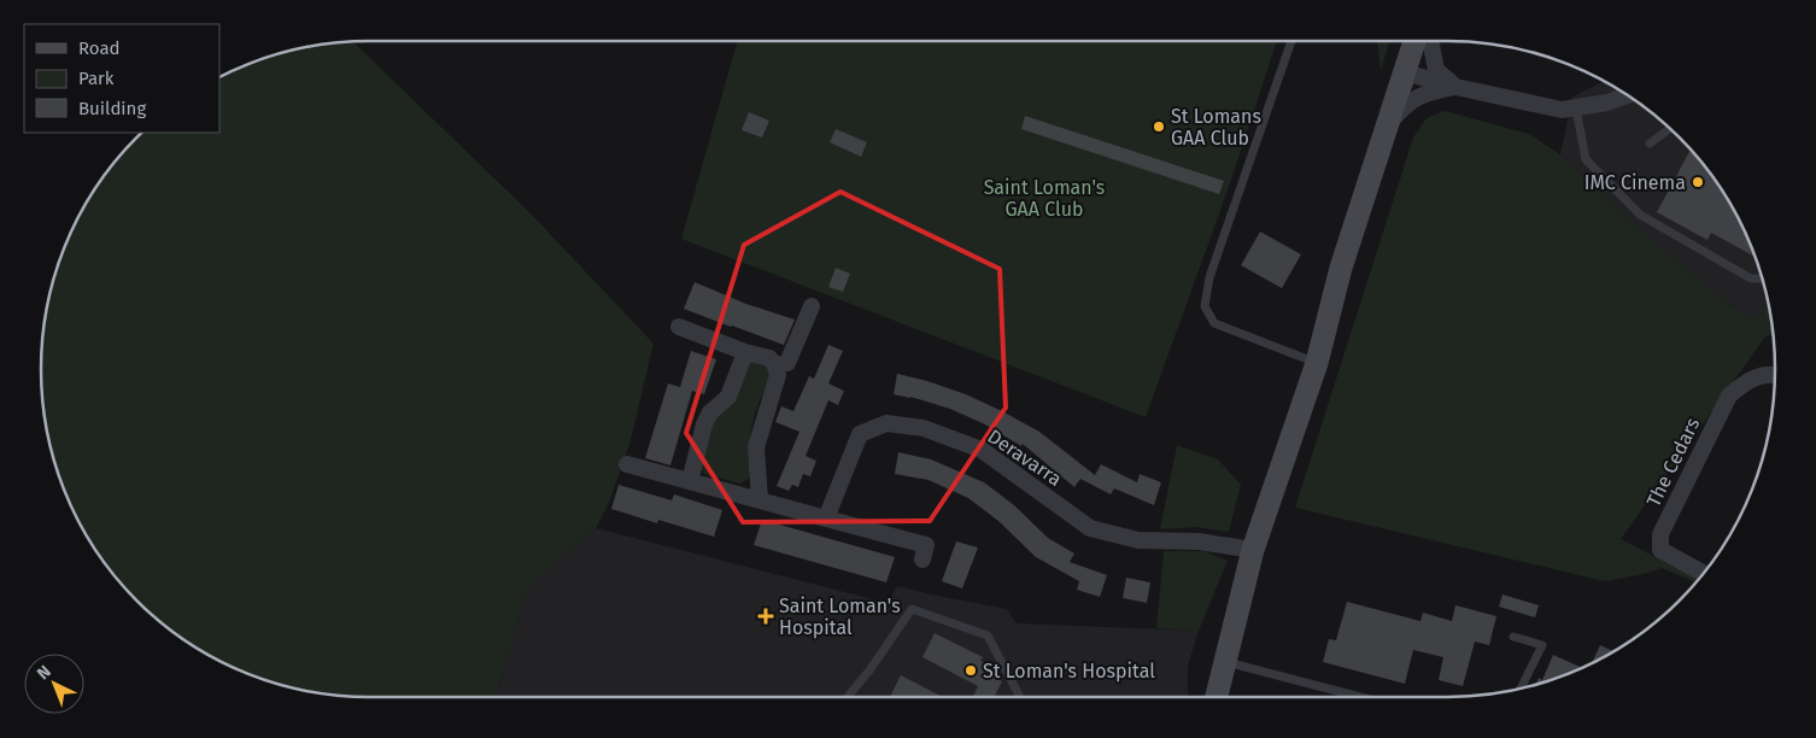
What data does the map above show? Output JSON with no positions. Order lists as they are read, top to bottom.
{
  "streets": {
    "street": ["Deravarra", "The Cedars"]
  },
  "parks": ["Saint Loman's GAA Club"],
  "places": {
    "other": ["St Lomans GAA Club", "IMC Cinema", "St Loman's Hospital"],
    "health": ["Saint Loman's Hospital"]
  },
  "legend": ["Road", "Park", "Building"],
  "north": "top left"
}
